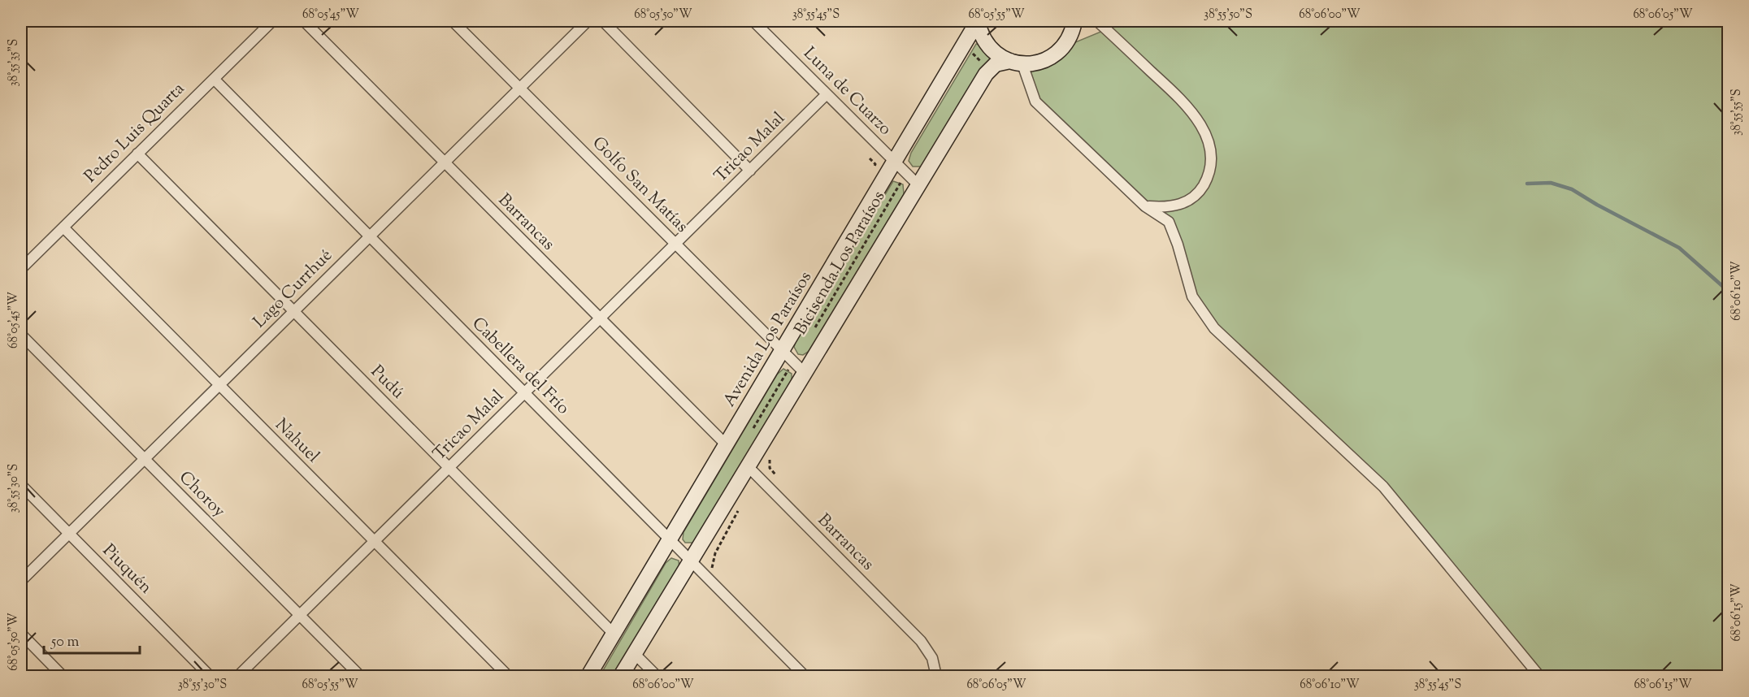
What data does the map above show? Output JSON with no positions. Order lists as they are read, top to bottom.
{
  "streets": {
    "main road": ["Avenida Los Paraísos"],
    "street": [
      "Luna de Cuarzo",
      "Pedro Luis Quarta",
      "Tricao Malal",
      "Golfo San Matías",
      "Barrancas",
      "Lago Currhué",
      "Cabellera del Frío",
      "Pudú",
      "Nahuel",
      "Choroy",
      "Piuquén"
    ],
    "path": ["Bicisenda Los Paraísos"]
  },
  "crossings": [
    ["Luna de Cuarzo", "Tricao Malal"],
    ["Luna de Cuarzo", "Avenida Los Paraísos"],
    ["Pedro Luis Quarta", "Cabellera del Frío"],
    ["Pedro Luis Quarta", "Pudú"],
    ["Pedro Luis Quarta", "Nahuel"],
    ["Tricao Malal", "Golfo San Matías"],
    ["Tricao Malal", "Barrancas"],
    ["Tricao Malal", "Cabellera del Frío"],
    ["Tricao Malal", "Pudú"],
    ["Tricao Malal", "Nahuel"],
    ["Tricao Malal", "Choroy"],
    ["Golfo San Matías", "Lago Currhué"],
    ["Golfo San Matías", "Avenida Los Paraísos"],
    ["Barrancas", "Lago Currhué"],
    ["Barrancas", "Avenida Los Paraísos"],
    ["Lago Currhué", "Cabellera del Frío"],
    ["Lago Currhué", "Pudú"],
    ["Lago Currhué", "Nahuel"],
    ["Lago Currhué", "Choroy"],
    ["Lago Currhué", "Piuquén"],
    ["Avenida Los Paraísos", "Cabellera del Frío"],
    ["Avenida Los Paraísos", "Pudú"]
  ],
  "scale_bar": "50 m",
  "coordinates": [
    "68°05'45\"W",
    "68°05'50\"W",
    "38°55'45\"S",
    "68°05'55\"W",
    "38°55'50\"S",
    "68°06'00\"W",
    "68°06'05\"W",
    "38°55'35\"S",
    "38°55'55\"S",
    "68°06'10\"W",
    "38°55'30\"S",
    "68°06'15\"W"
  ]
}
